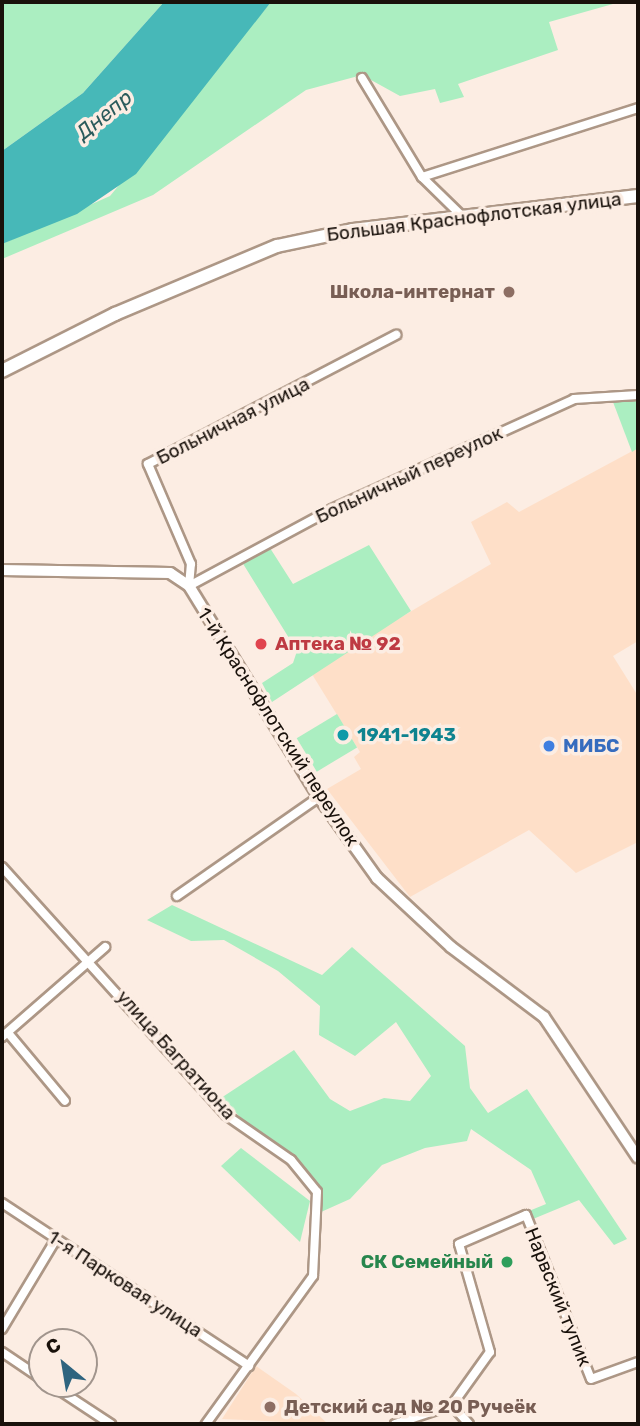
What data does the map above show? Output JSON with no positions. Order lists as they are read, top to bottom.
{
  "streets": {
    "main road": ["Большая Краснофлотская улица"],
    "street": [
      "Больничная улица",
      "Больничный переулок",
      "1-й Краснофлотский переулок",
      "улица Багратиона",
      "1-я Парковая улица",
      "Нарвский тупик"
    ]
  },
  "crossings": [
    ["Больничная улица", "Больничный переулок"],
    ["Больничная улица", "1-й Краснофлотский переулок"],
    ["Больничный переулок", "1-й Краснофлотский переулок"],
    ["улица Багратиона", "1-я Парковая улица"]
  ],
  "water": ["Днепр"],
  "places": [
    "Школа-интернат",
    "Аптека № 92",
    "1941-1943",
    "МИБС",
    "СК Семейный",
    "Детский сад № 20 Ручеёк"
  ],
  "north": "top left"
}
